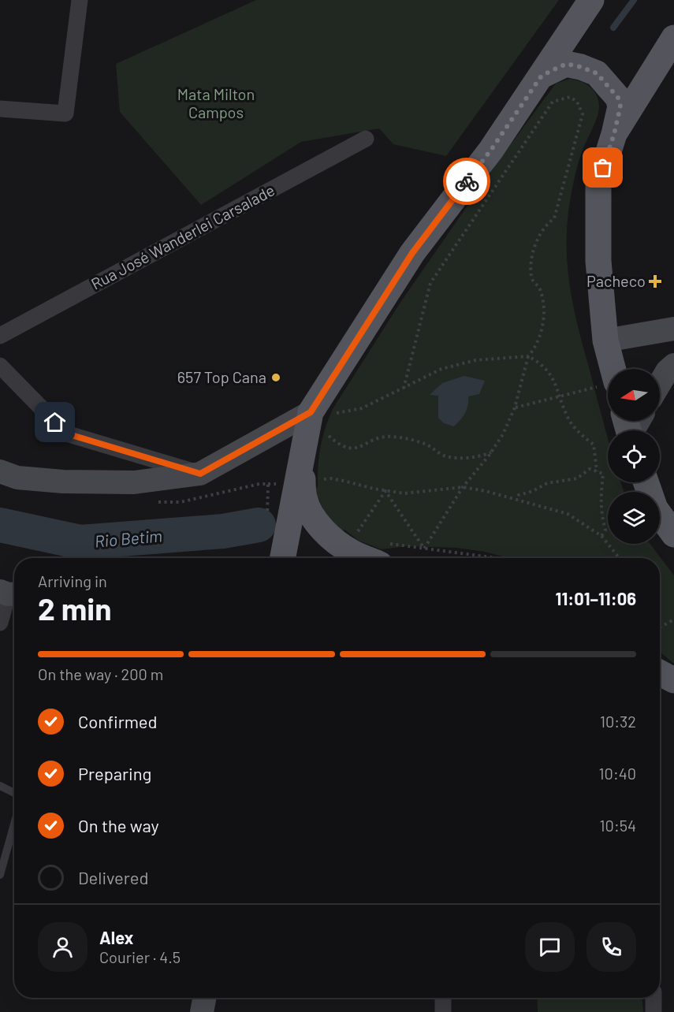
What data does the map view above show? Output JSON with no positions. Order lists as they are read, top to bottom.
{
  "streets": {
    "street": ["Rua José Wanderlei Carsalade"]
  },
  "water": ["Rio Betim"],
  "parks": ["Mata Milton Campos"],
  "places": {
    "health": ["Pacheco"],
    "other": ["657 Top Cana"]
  },
  "north": "left",
  "page": {
    "heading": ["2 min", "Arriving in", "11:01–11:06"],
    "panel": ["Alex", "Courier · 4.5"],
    "bar": "On the way · 200 m",
    "list": [
      ["Confirmed", "10:32"],
      ["Preparing", "10:40"],
      ["On the way", "10:54"],
      "Delivered"
    ]
  }
}
